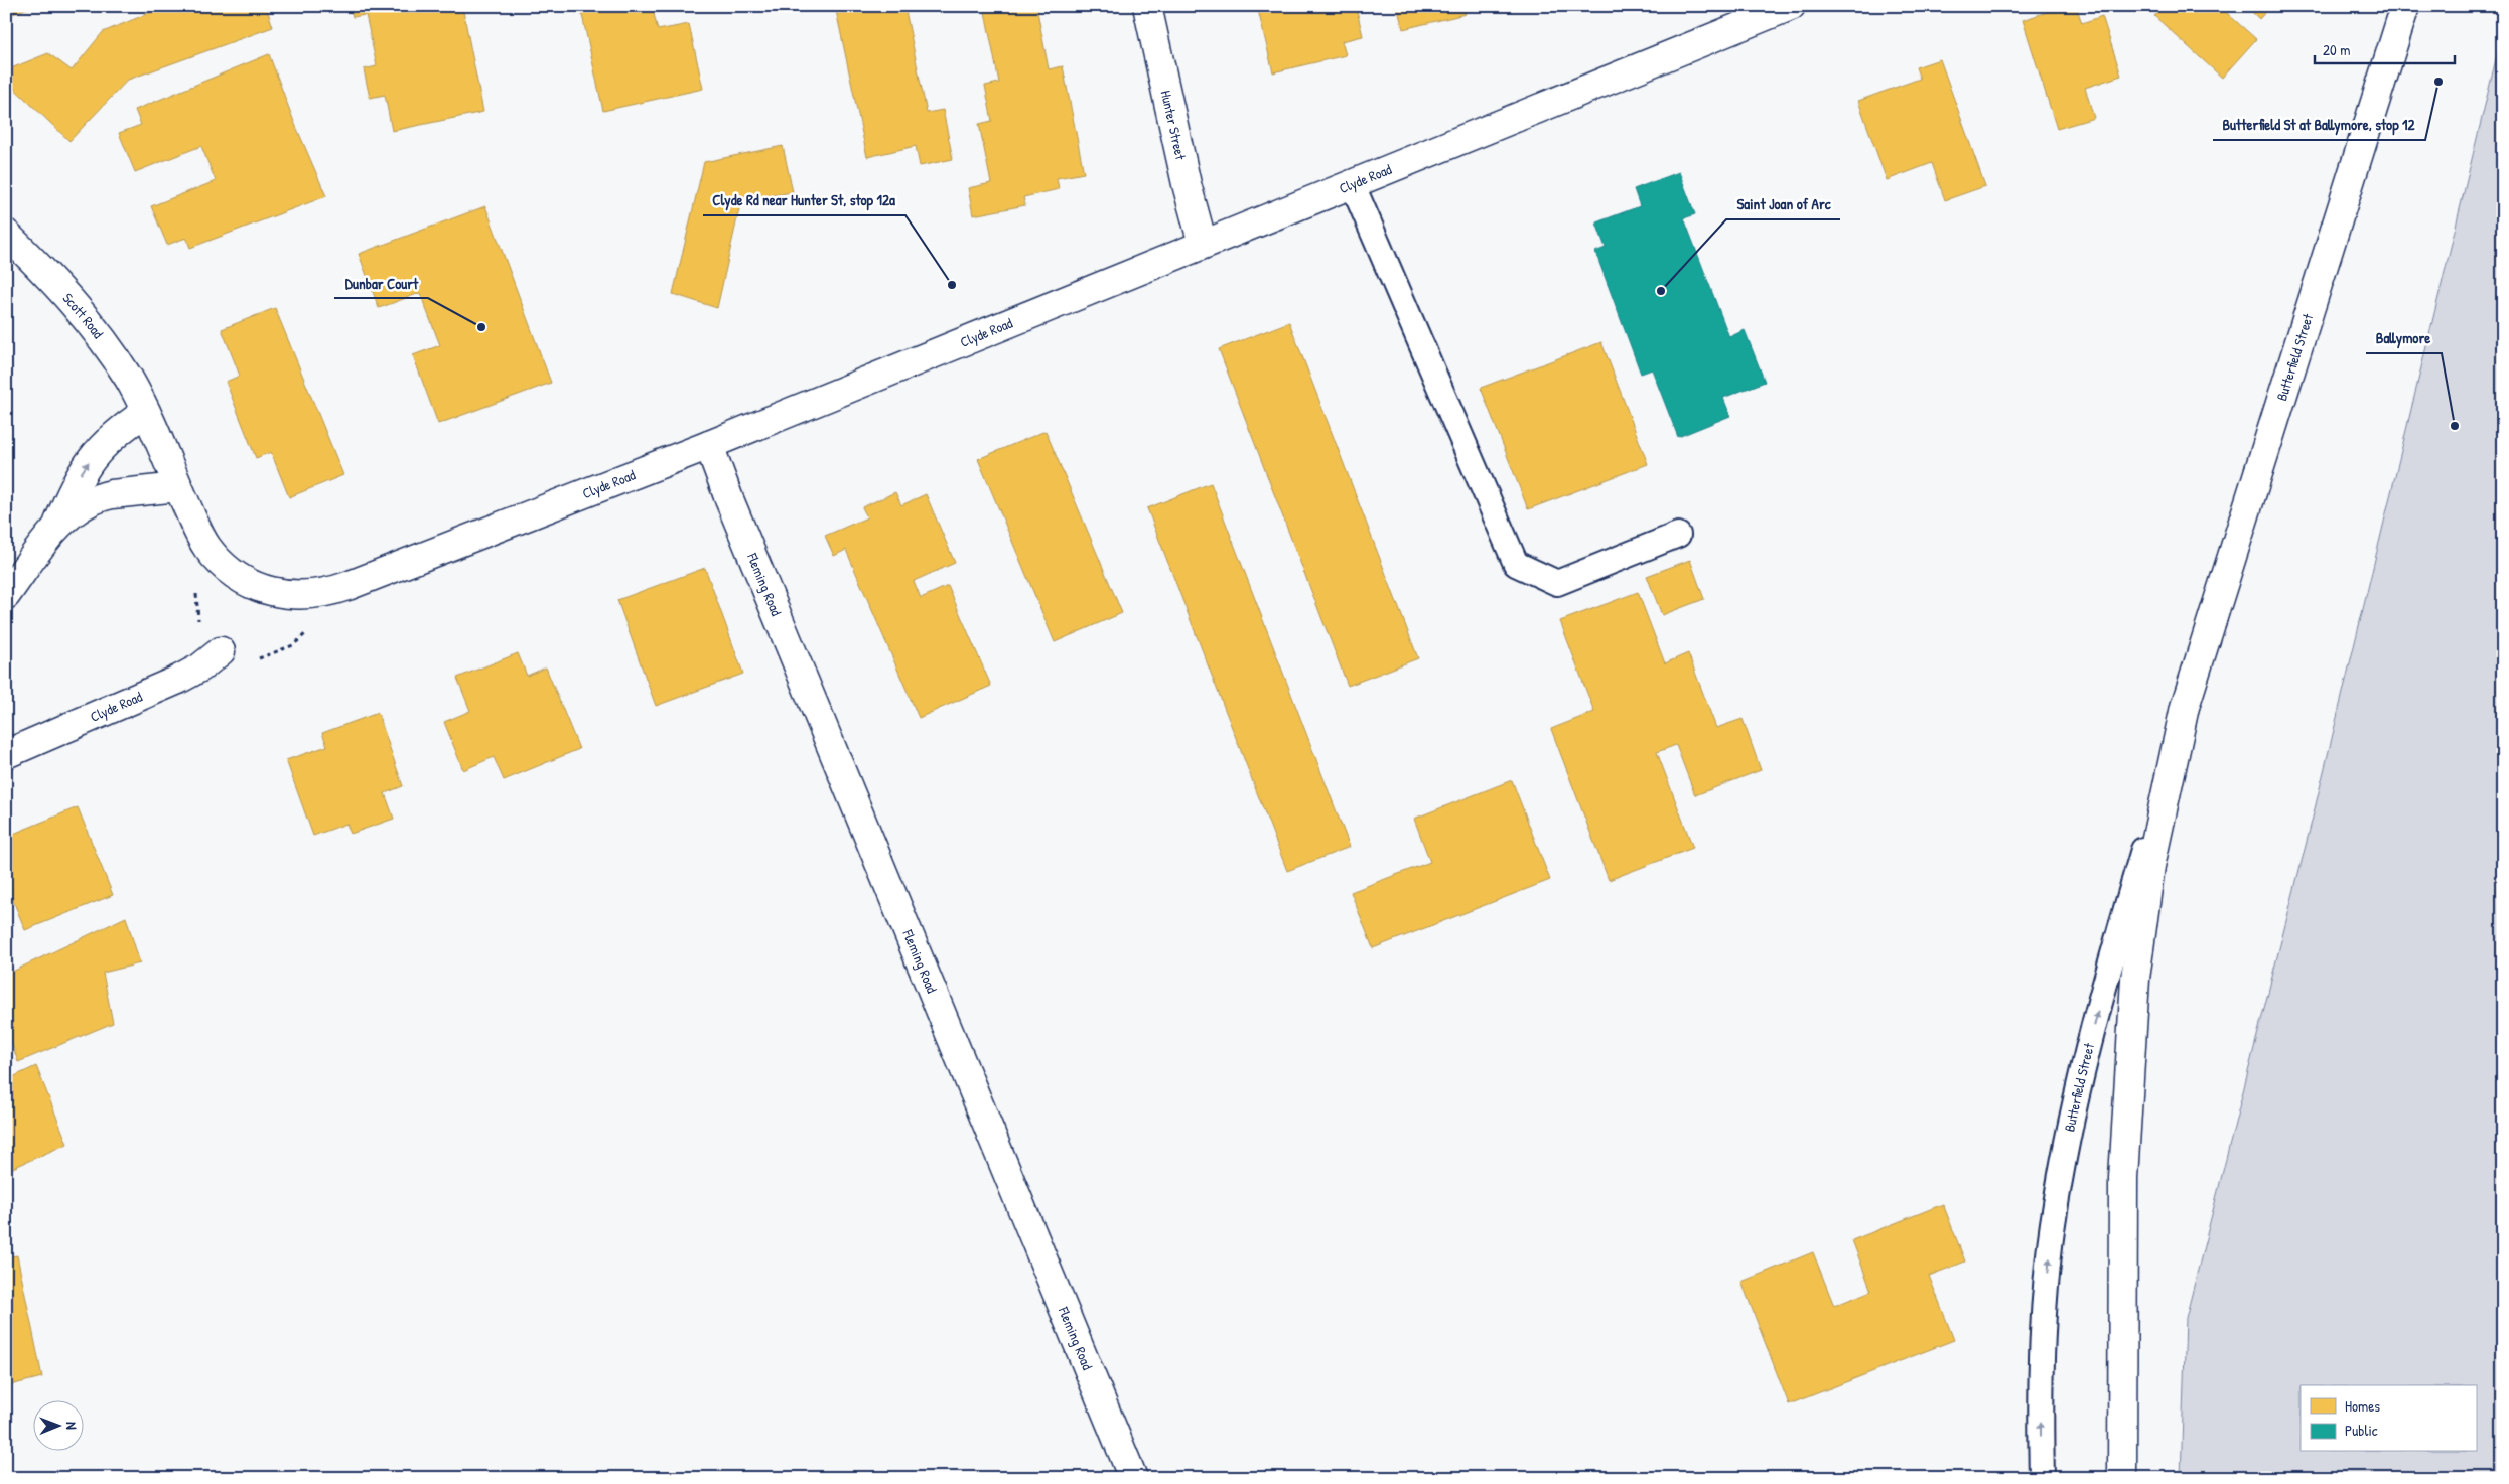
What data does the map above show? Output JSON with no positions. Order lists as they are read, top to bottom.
{
  "streets": {
    "street": [
      "Hunter Street",
      "Clyde Road",
      "Scott Road",
      "Butterfield Street",
      "Fleming Road"
    ]
  },
  "crossings": [
    ["Hunter Street", "Clyde Road"],
    ["Clyde Road", "Scott Road"],
    ["Clyde Road", "Fleming Road"]
  ],
  "places": [
    "Butterfield St at Ballymore, stop 12",
    "Clyde Rd near Hunter St, stop 12a",
    "Saint Joan of Arc",
    "Dunbar Court",
    "Ballymore"
  ],
  "legend": ["Homes", "Public"],
  "scale_bar": "20 m",
  "north": "right"
}
